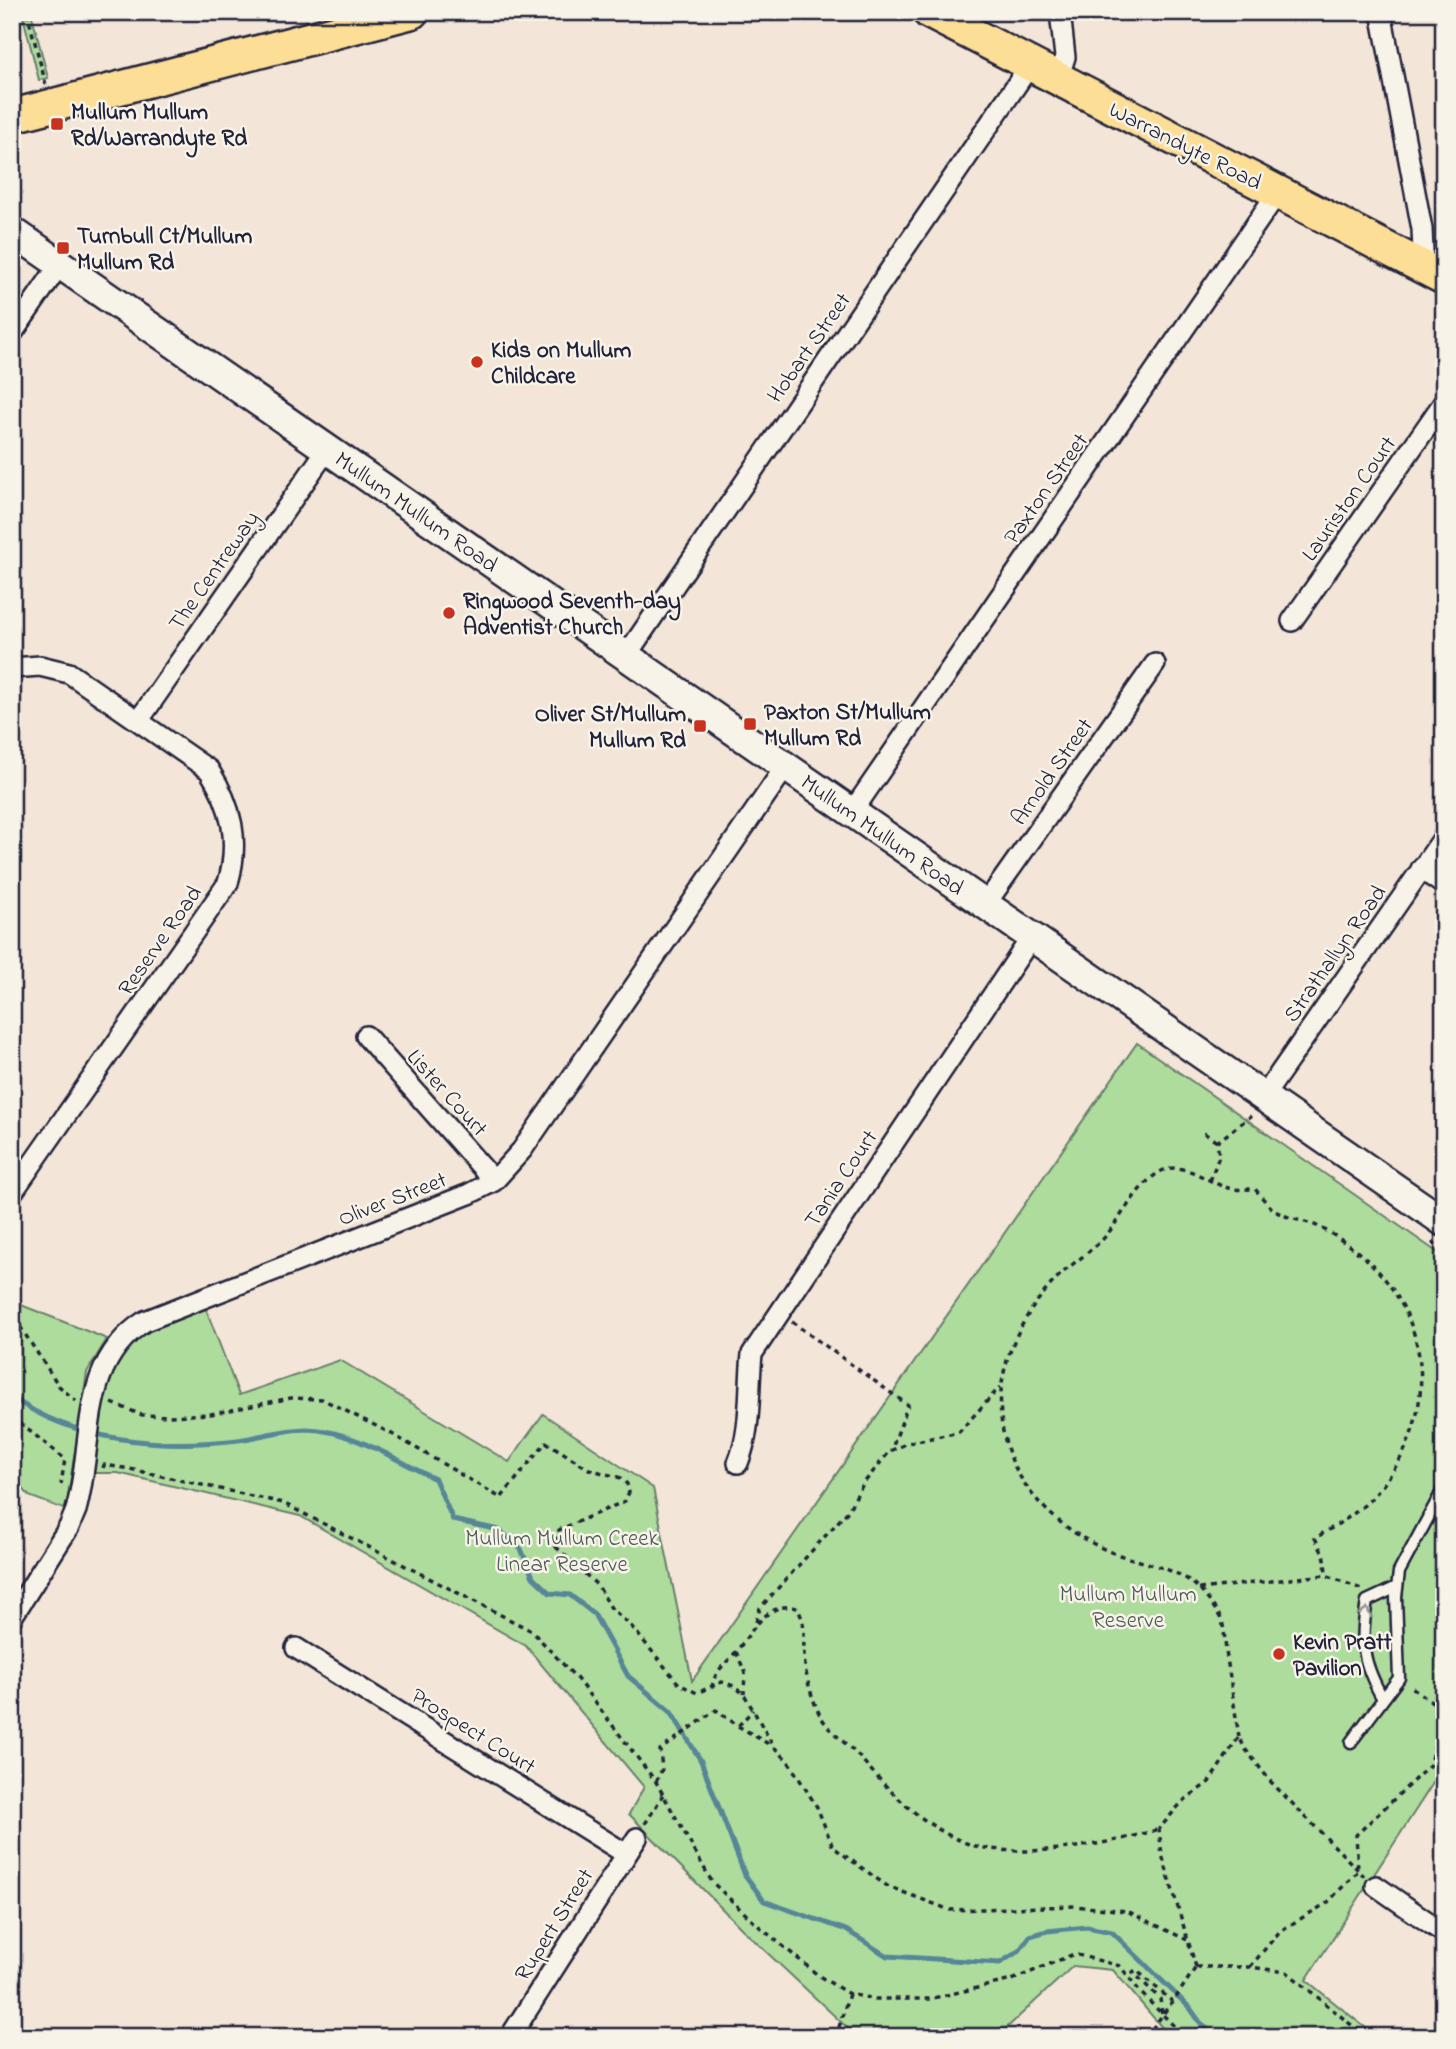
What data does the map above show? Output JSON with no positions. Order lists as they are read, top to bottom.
{
  "streets": {
    "main road": ["Warrandyte Road"],
    "street": [
      "Hobart Street",
      "Paxton Street",
      "Lauriston Court",
      "Mullum Mullum Road",
      "The Centreway",
      "Arnold Street",
      "Reserve Road",
      "Strathallyn Road",
      "Lister Court",
      "Tania Court",
      "Oliver Street",
      "Prospect Court",
      "Rupert Street"
    ]
  },
  "crossings": [
    ["Warrandyte Road", "Hobart Street"],
    ["Warrandyte Road", "Paxton Street"],
    ["Hobart Street", "Mullum Mullum Road"],
    ["Paxton Street", "Mullum Mullum Road"],
    ["Mullum Mullum Road", "The Centreway"],
    ["Mullum Mullum Road", "Arnold Street"],
    ["Mullum Mullum Road", "Strathallyn Road"],
    ["Mullum Mullum Road", "Tania Court"],
    ["Mullum Mullum Road", "Oliver Street"],
    ["The Centreway", "Reserve Road"],
    ["Lister Court", "Oliver Street"],
    ["Prospect Court", "Rupert Street"]
  ],
  "parks": ["Mullum Mullum Creek Linear Reserve", "Mullum Mullum Reserve"],
  "places": {
    "transit": [
      "Mullum Mullum Rd/Warrandyte Rd",
      "Turnbull Ct/Mullum Mullum Rd",
      "Paxton St/Mullum Mullum Rd",
      "Oliver St/Mullum Mullum Rd"
    ],
    "other": ["Kids on Mullum Childcare", "Ringwood Seventh-day Adventist Church", "Kevin Pratt Pavilion"]
  }
}
